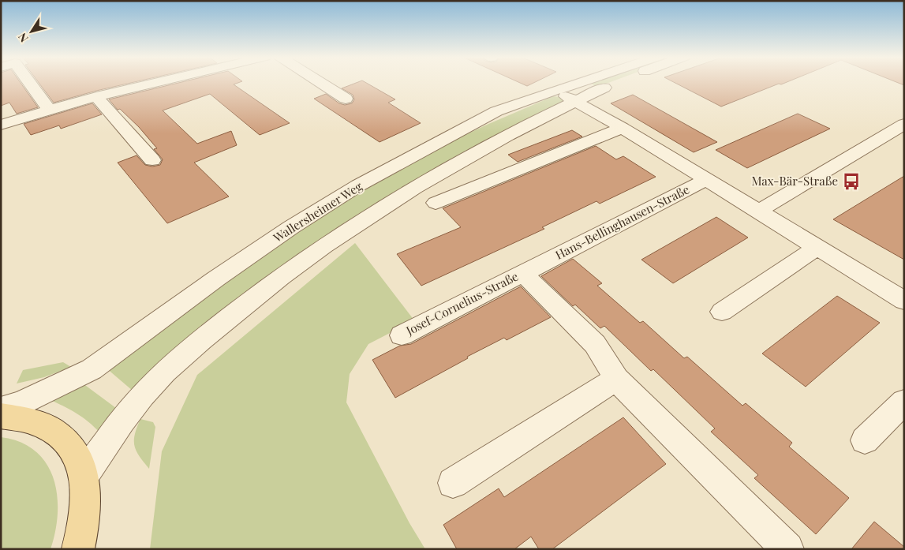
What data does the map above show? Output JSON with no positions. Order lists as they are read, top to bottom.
{
  "streets": {
    "street": ["Wallersheimer Weg", "Hans-Bellinghausen-Straße", "Josef-Cornelius-Straße"]
  },
  "crossings": [
    ["Wallersheimer Weg", "Hans-Bellinghausen-Straße"],
    ["Hans-Bellinghausen-Straße", "Josef-Cornelius-Straße"]
  ],
  "places": {
    "bus stop": ["Max-Bär-Straße"]
  },
  "north": "bottom left"
}
